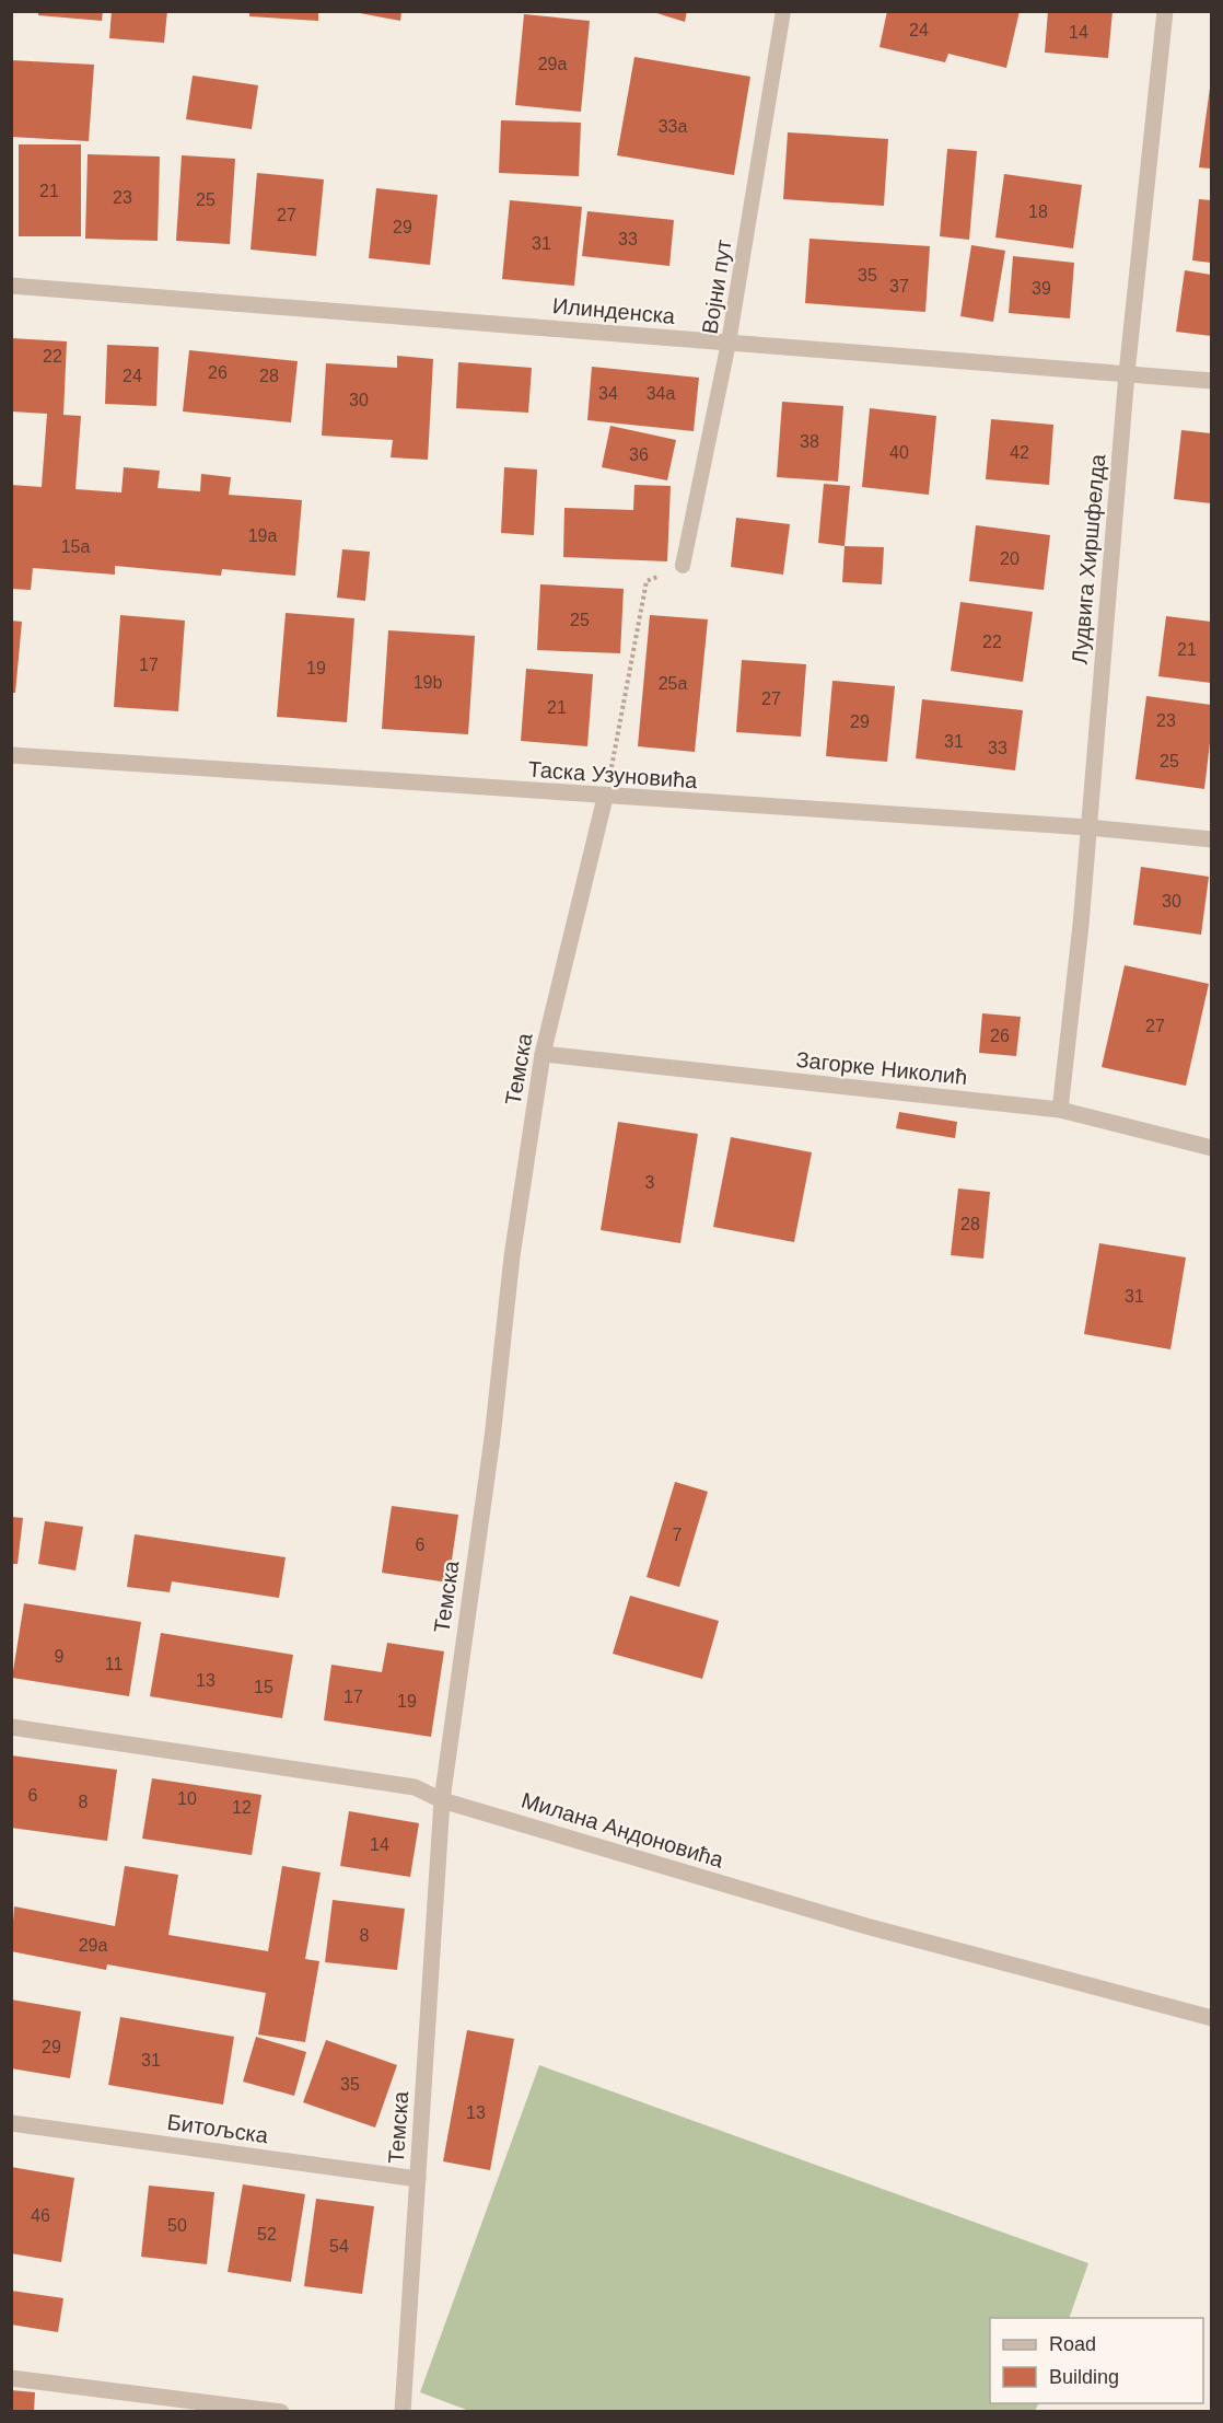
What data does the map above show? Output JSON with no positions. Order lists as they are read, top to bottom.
{
  "streets": {
    "street": [
      "Илинденска",
      "Лудвига Хиршфелда",
      "Таска Узуновића",
      "Загорке Николић",
      "Темска",
      "Милана Андоновића",
      "Битољска"
    ],
    "lane": ["Војни пут"]
  },
  "crossings": [
    ["Војни пут", "Илинденска"],
    ["Илинденска", "Лудвига Хиршфелда"],
    ["Лудвига Хиршфелда", "Таска Узуновића"],
    ["Лудвига Хиршфелда", "Загорке Николић"],
    ["Таска Узуновића", "Темска"],
    ["Загорке Николић", "Темска"],
    ["Темска", "Милана Андоновића"],
    ["Темска", "Битољска"]
  ],
  "house_numbers": [
    "24",
    "14",
    "29a",
    "33a",
    "21",
    "23",
    "25",
    "18",
    "27",
    "29",
    "33",
    "31",
    "35",
    "37",
    "39",
    "22",
    "26",
    "24",
    "28",
    "34",
    "34a",
    "30",
    "38",
    "40",
    "42",
    "36",
    "19a",
    "15a",
    "20",
    "25",
    "22",
    "21",
    "17",
    "19",
    "19b",
    "25a",
    "27",
    "21",
    "23",
    "29",
    "31",
    "33",
    "25",
    "30",
    "27",
    "26",
    "3",
    "28",
    "31",
    "7",
    "6",
    "9",
    "11",
    "13",
    "15",
    "17",
    "19",
    "6",
    "10",
    "8",
    "12",
    "14",
    "8",
    "29a",
    "29",
    "31",
    "35",
    "13",
    "46",
    "50",
    "52",
    "54"
  ],
  "legend": ["Road", "Building"]
}
